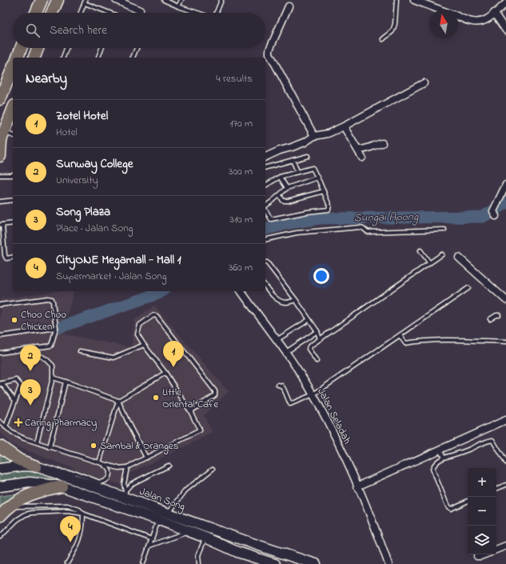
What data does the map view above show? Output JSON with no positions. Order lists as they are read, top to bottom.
{
  "streets": {
    "main road": ["Jalan Song"],
    "street": ["Jalan Seladah"]
  },
  "water": ["Sungai Apong"],
  "places": {
    "other": ["Choo Choo Chicken", "Little Oriental Cafe", "Sambal & Oranges"],
    "health": ["Caring Pharmacy"]
  },
  "north": "top",
  "page": {
    "search": "Search here",
    "heading": ["Nearby", "4 results"],
    "list": [
      {
        "mark": "1",
        "name": "Zotel Hotel",
        "note": "Hotel",
        "value": "170 m"
      },
      {
        "mark": "2",
        "name": "Sunway College",
        "note": "University",
        "value": "300 m"
      },
      {
        "mark": "3",
        "name": "Song Plaza",
        "note": "Place · Jalan Song",
        "value": "310 m"
      },
      {
        "mark": "4",
        "name": "CityONE Megamall - Mall 1",
        "note": "Supermarket · Jalan Song",
        "value": "360 m"
      }
    ],
    "pins": [
      "1",
      "2",
      "3",
      "4"
    ],
    "map_buttons": ["+", "−"]
  }
}
